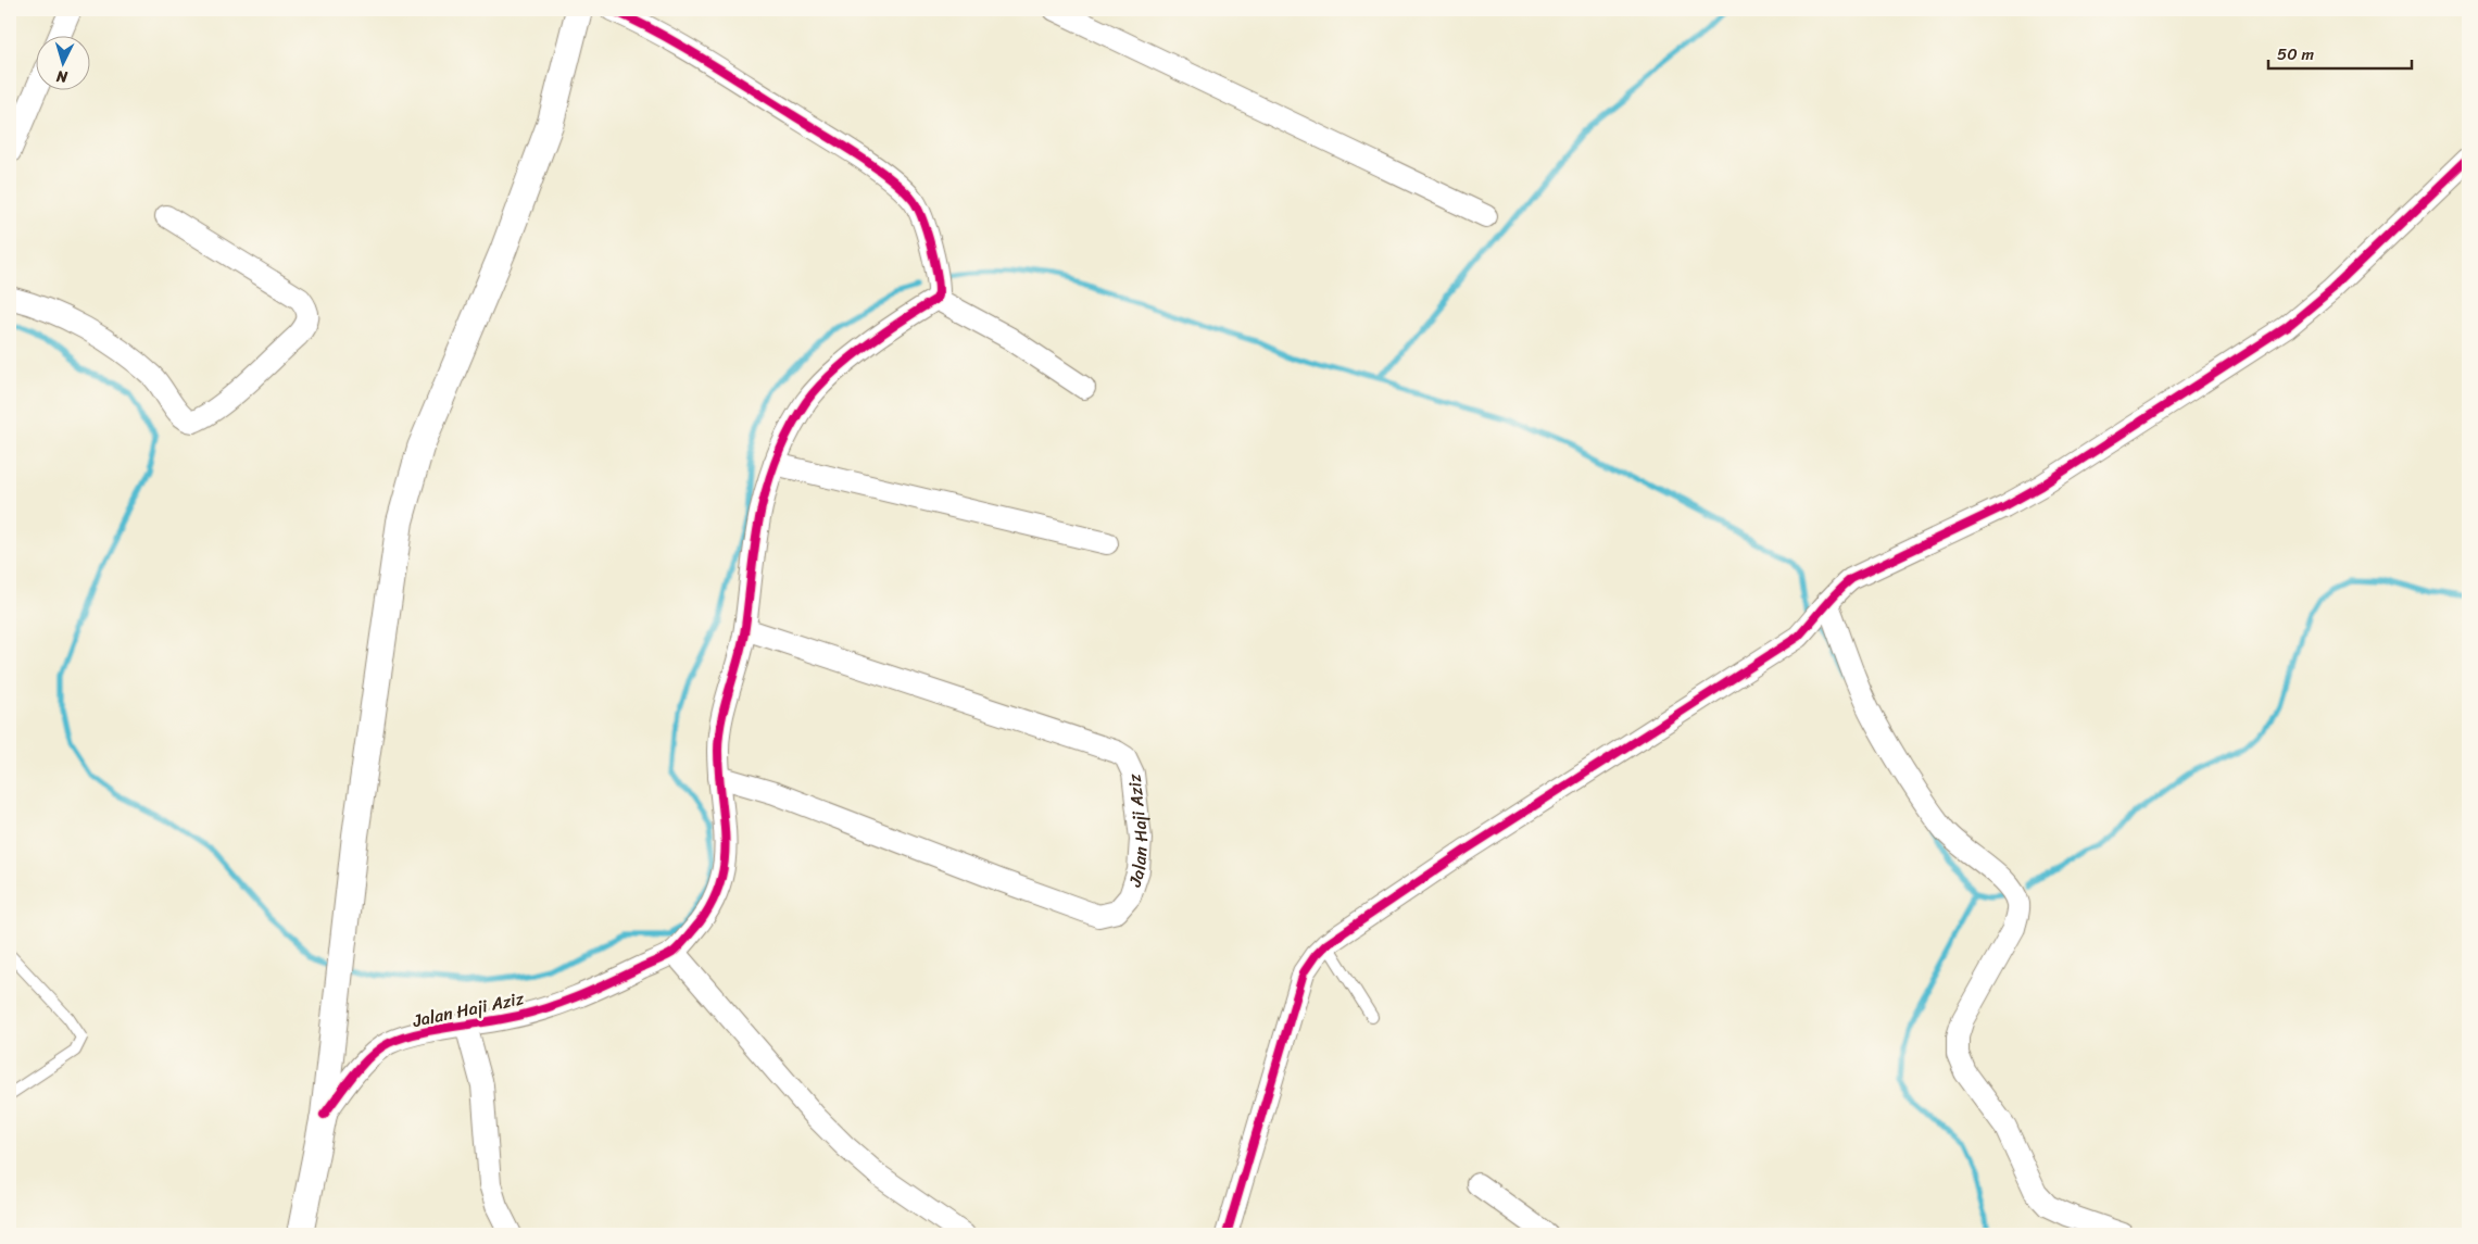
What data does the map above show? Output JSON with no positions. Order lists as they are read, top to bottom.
{
  "streets": {
    "street": ["Jalan Haji Aziz"]
  },
  "scale_bar": "50 m",
  "north": "bottom"
}
